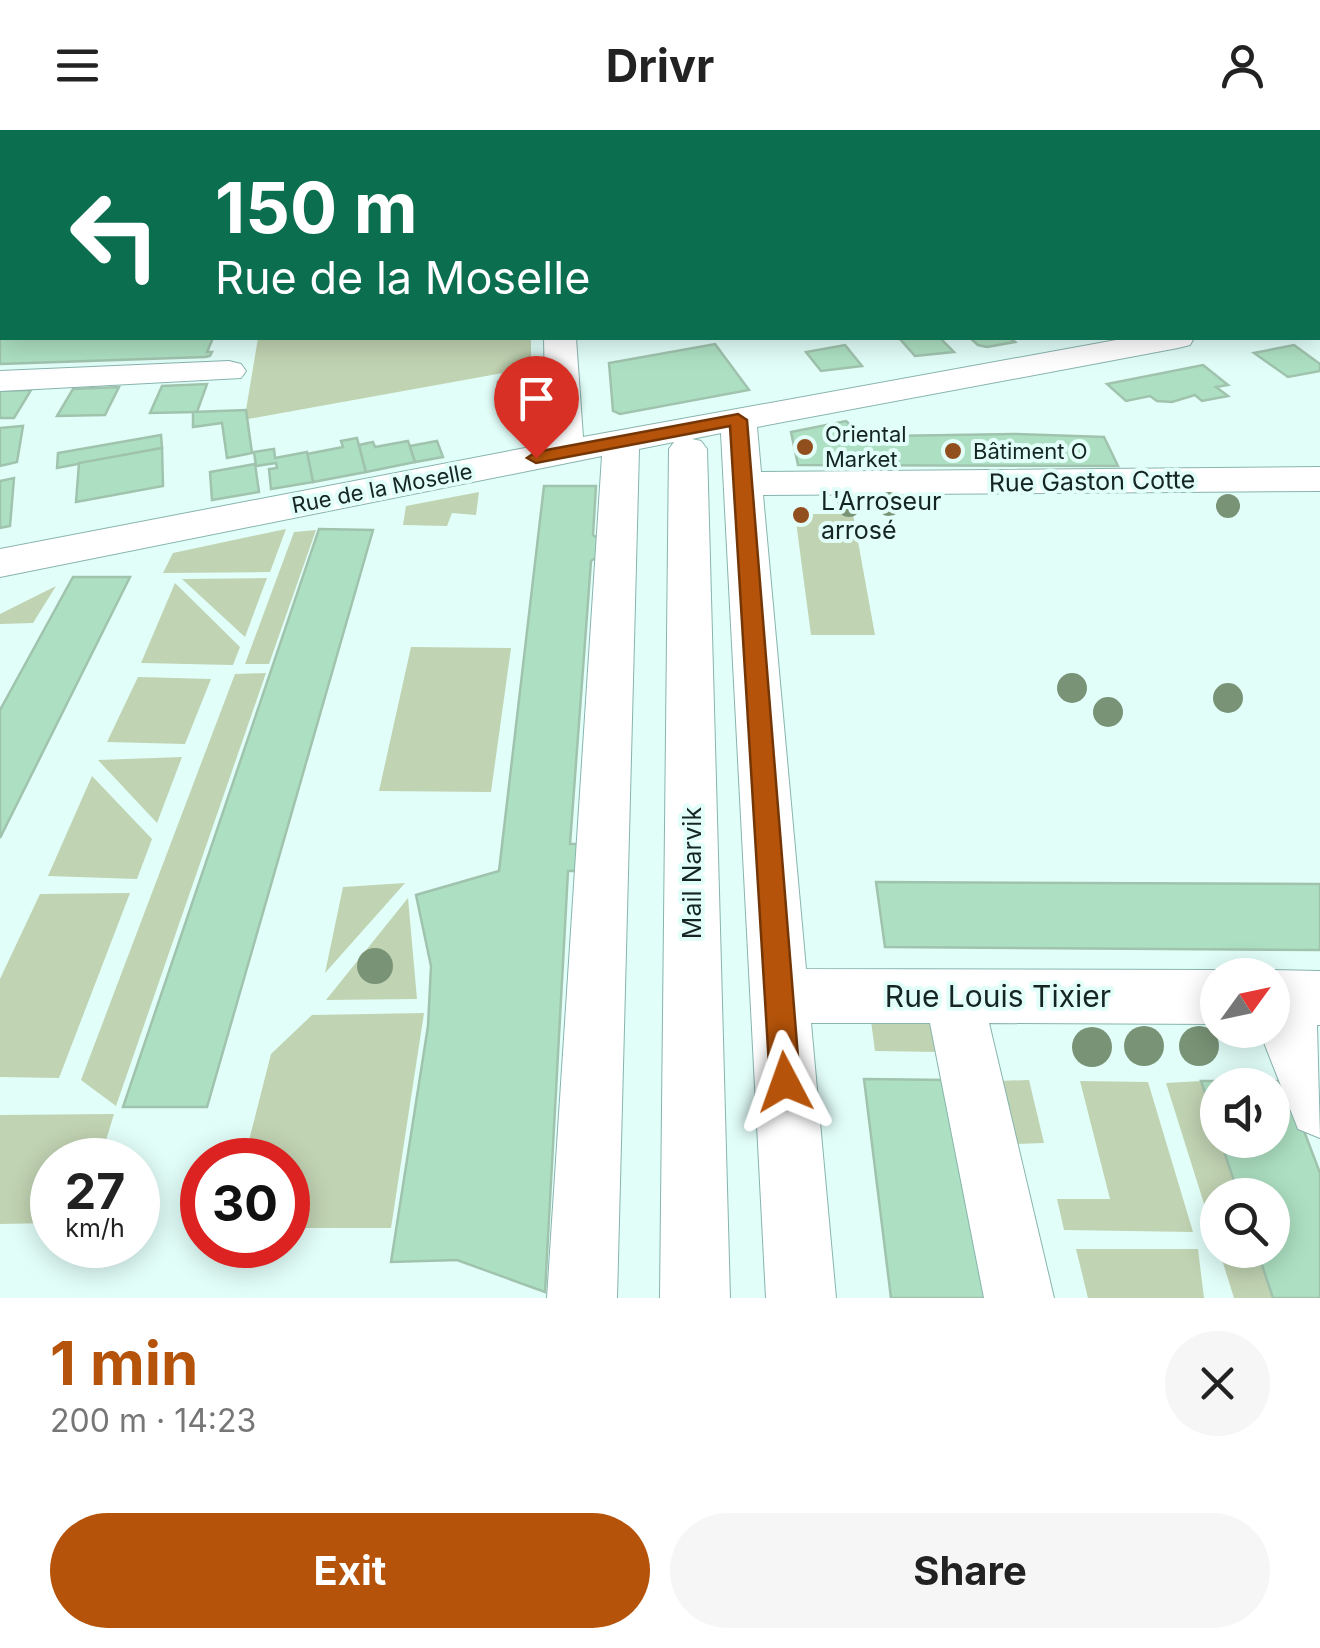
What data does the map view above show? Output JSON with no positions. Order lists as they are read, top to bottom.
{
  "streets": {
    "street": [
      "Rue Gaston Cotte",
      "Rue de la Moselle",
      "Mail Narvik",
      "Rue Louis Tixier"
    ]
  },
  "crossings": [
    ["Rue Gaston Cotte", "Rue de la Moselle"],
    ["Rue Gaston Cotte", "Mail Narvik"],
    ["Rue de la Moselle", "Mail Narvik"]
  ],
  "places": ["Oriental Market", "Bâtiment O", "L'Arroseur arrosé"],
  "north": "top right",
  "page": {
    "header": "Drivr",
    "turn": ["150 m", "Rue de la Moselle"],
    "speed": "27 km/h",
    "limit": "30",
    "heading": ["1 min", "200 m · 14:23"],
    "buttons": ["Exit", "Share"]
  }
}
